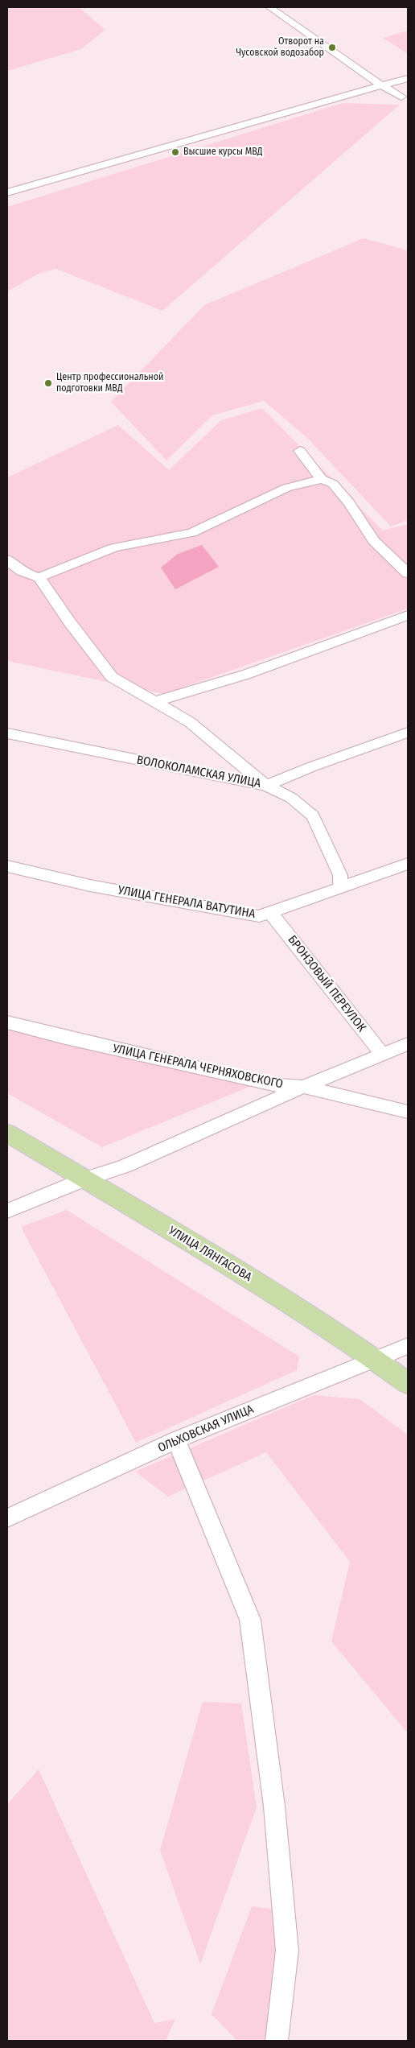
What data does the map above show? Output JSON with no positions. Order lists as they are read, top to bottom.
{
  "streets": {
    "main road": ["УЛИЦА ЛЯНГАСОВА"],
    "street": [
      "ВОЛОКОЛАМСКАЯ УЛИЦА",
      "УЛИЦА ГЕНЕРАЛА ВАТУТИНА",
      "БРОНЗОВЫЙ ПЕРЕУЛОК",
      "УЛИЦА ГЕНЕРАЛА ЧЕРНЯХОВСКОГО",
      "ОЛЬХОВСКАЯ УЛИЦА"
    ]
  },
  "crossings": [
    ["УЛИЦА ГЕНЕРАЛА ВАТУТИНА", "БРОНЗОВЫЙ ПЕРЕУЛОК"],
    ["БРОНЗОВЫЙ ПЕРЕУЛОК", "УЛИЦА ГЕНЕРАЛА ЧЕРНЯХОВСКОГО"],
    ["УЛИЦА ЛЯНГАСОВА", "ОЛЬХОВСКАЯ УЛИЦА"]
  ],
  "places": ["Отворот на Чусовской водозабор", "Высшие курсы МВД", "Центр профессиональной подготовки МВД"]
}
